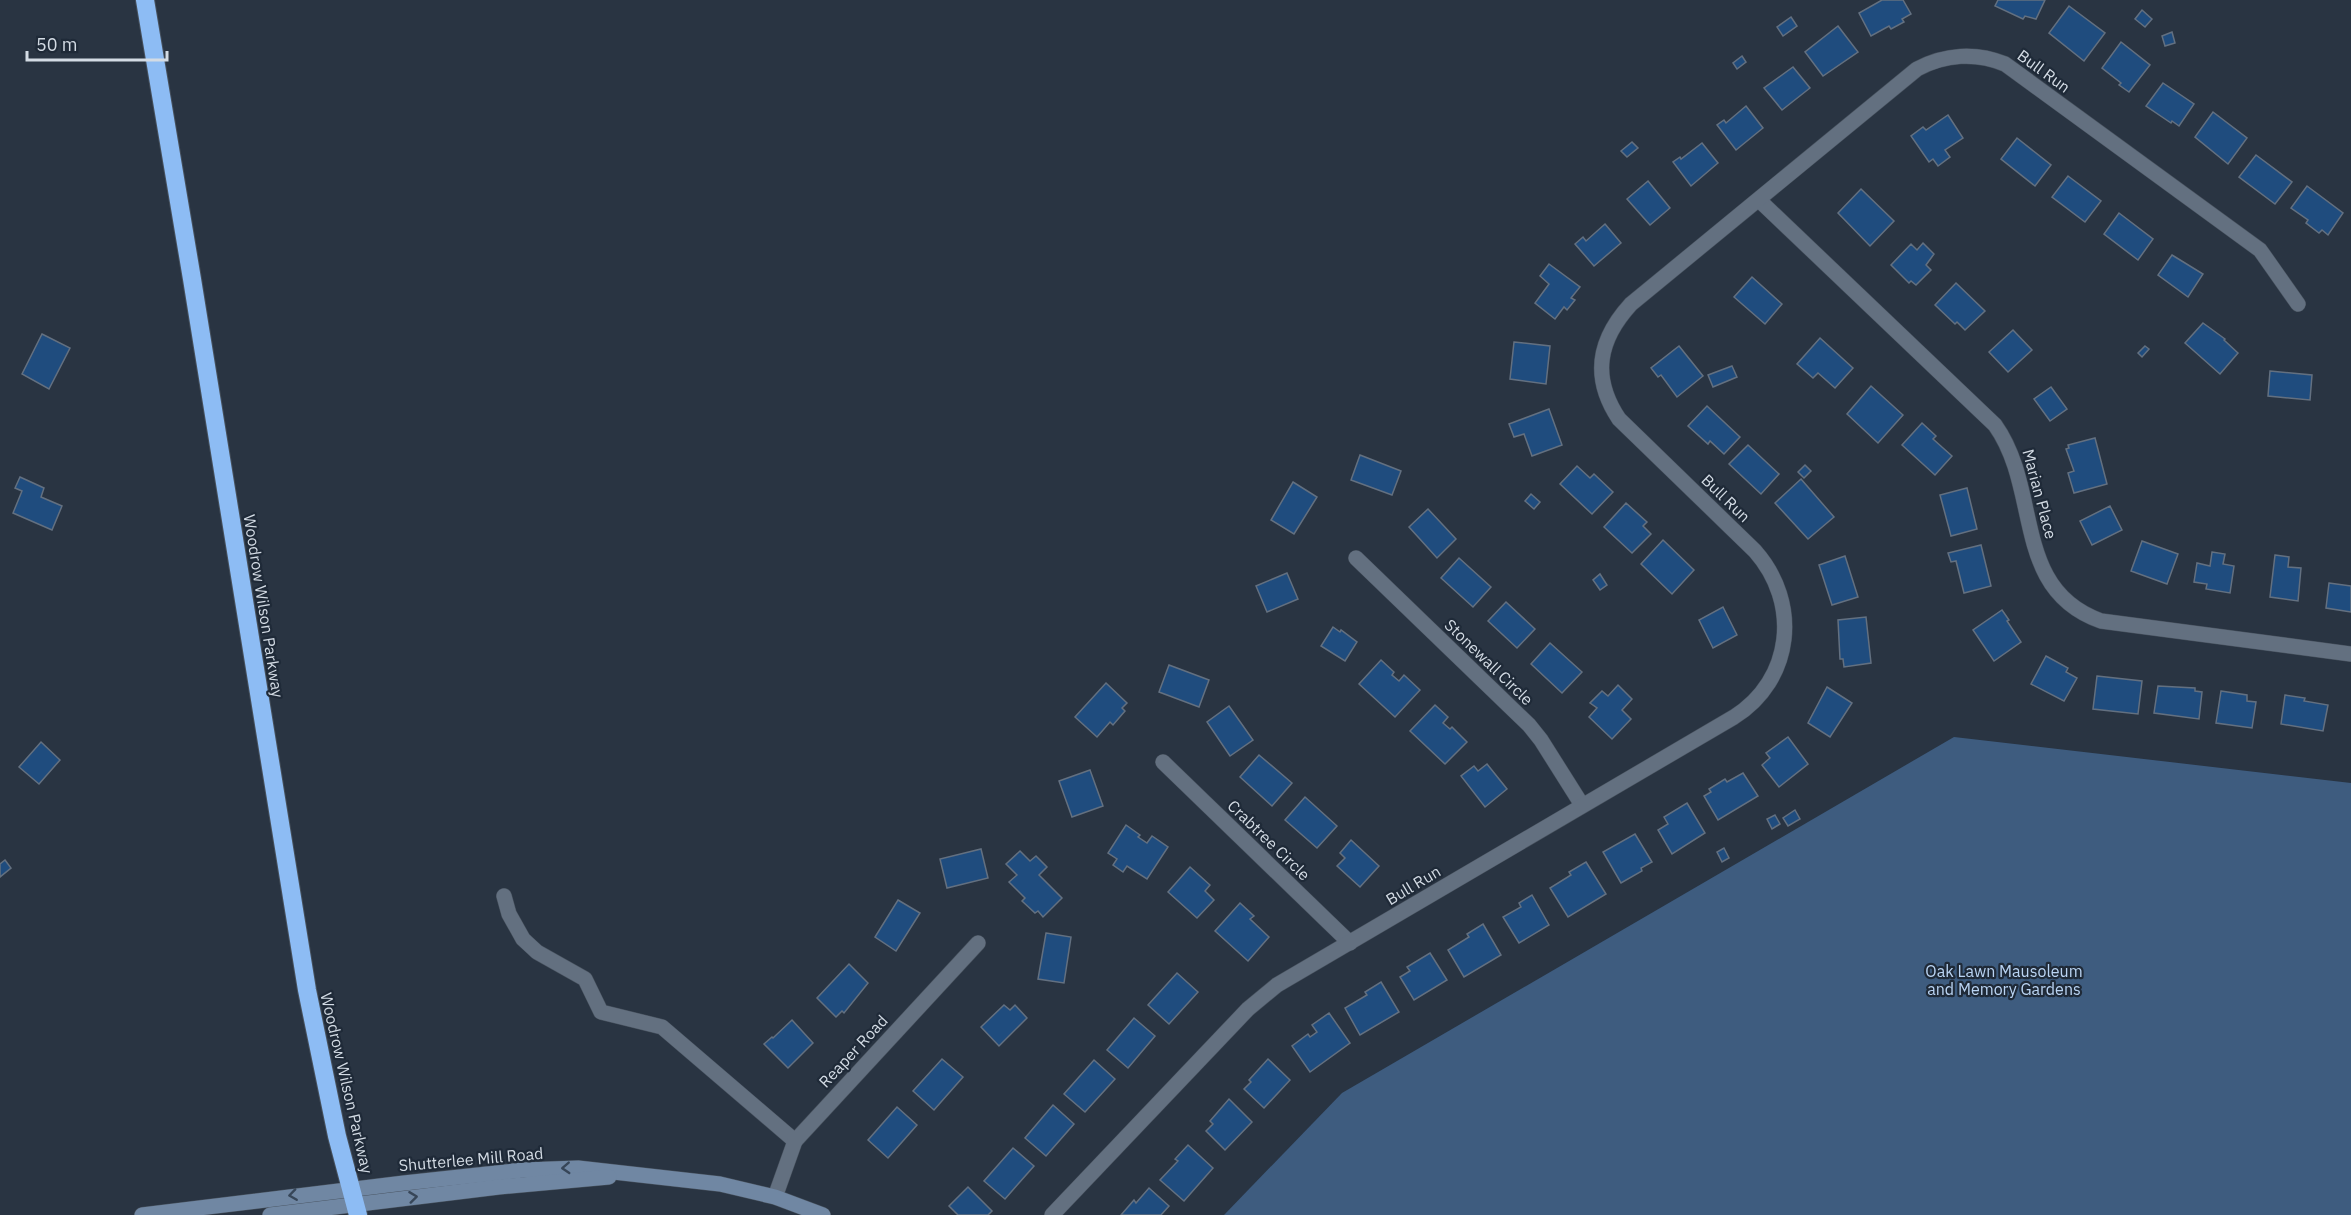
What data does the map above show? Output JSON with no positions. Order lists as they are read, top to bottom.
{
  "streets": {
    "highway": ["Woodrow Wilson Parkway"],
    "street": [
      "Bull Run",
      "Marian Place",
      "Stonewall Circle",
      "Crabtree Circle",
      "Reaper Road",
      "Shutterlee Mill Road"
    ]
  },
  "crossings": [
    ["Bull Run", "Marian Place"],
    ["Bull Run", "Stonewall Circle"],
    ["Bull Run", "Crabtree Circle"],
    ["Woodrow Wilson Parkway", "Shutterlee Mill Road"],
    ["Reaper Road", "Shutterlee Mill Road"]
  ],
  "parks": ["Oak Lawn Mausoleum and Memory Gardens"],
  "scale_bar": "50 m"
}
